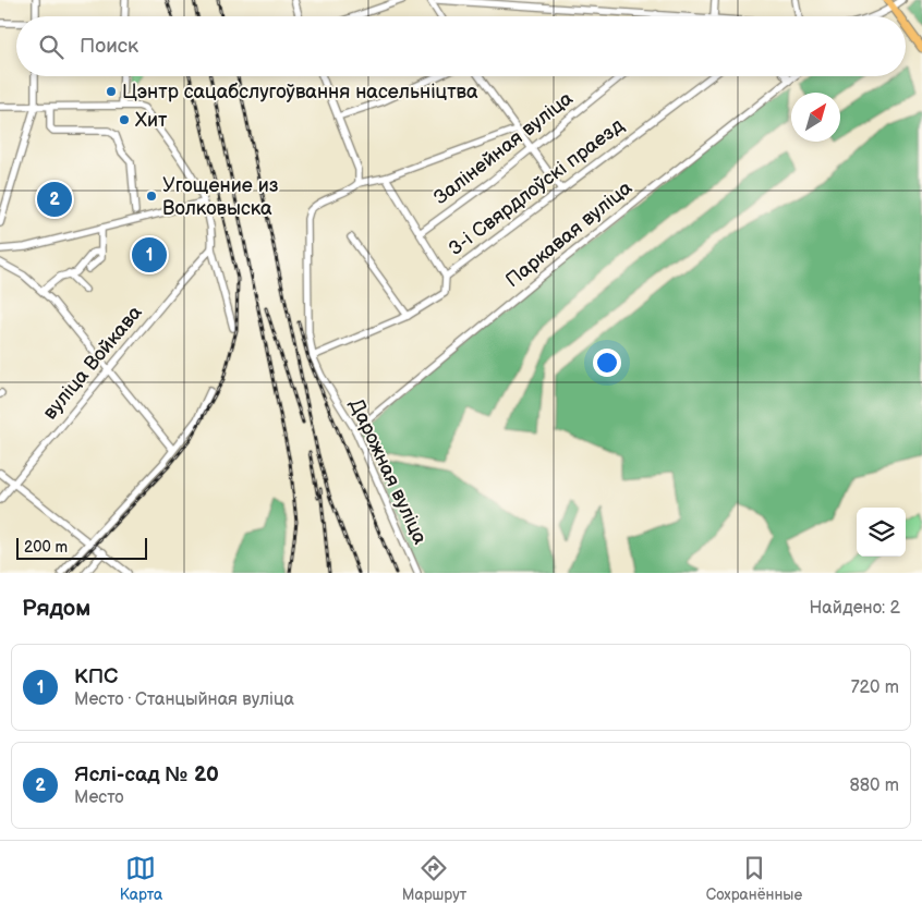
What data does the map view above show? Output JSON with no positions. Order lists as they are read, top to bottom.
{
  "streets": {
    "street": [
      "Залінейная вуліца",
      "3-і Свярдлоўскі праезд",
      "Паркавая вуліца",
      "вуліца Войкава",
      "Дарожная вуліца"
    ]
  },
  "crossings": [
    ["3-і Свярдлоўскі праезд", "Дарожная вуліца"],
    ["Паркавая вуліца", "Дарожная вуліца"]
  ],
  "places": ["Цэнтр сацабслугоўвання насельніцтва", "Хит", "Угощение из Волковыска"],
  "scale_bar": "200 m",
  "north": "top right",
  "page": {
    "search": "Поиск",
    "pins": ["2", "1"],
    "scale": "200 m",
    "heading": ["Рядом", "Найдено: 2"],
    "list": [
      {
        "mark": "1",
        "name": "КПС",
        "note": "Место · Станцыйная вуліца",
        "value": "720 m"
      },
      {
        "mark": "2",
        "name": "Яслі-сад № 20",
        "note": "Место",
        "value": "880 m"
      }
    ],
    "nav": ["Карта", "Маршрут", "Сохранённые"]
  }
}
